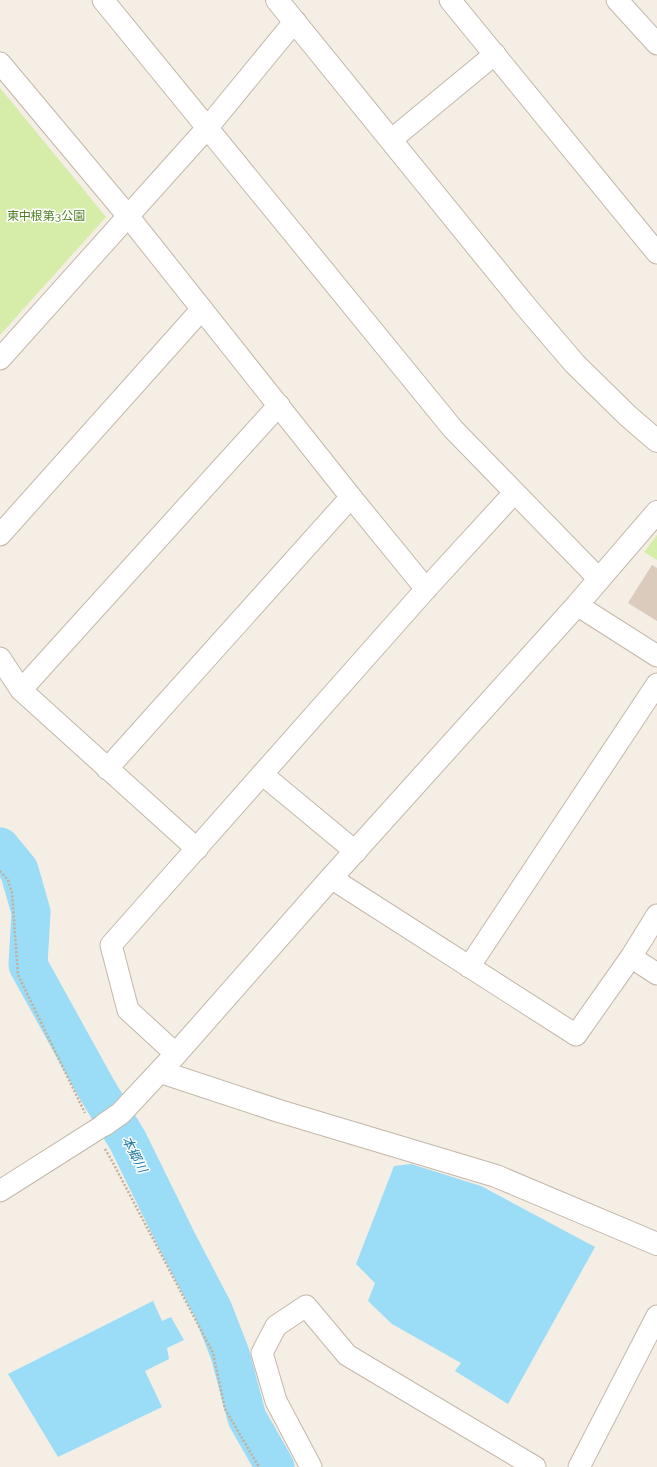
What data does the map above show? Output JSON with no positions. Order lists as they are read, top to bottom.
{
  "water": ["本郷川"],
  "parks": ["東中根第3公園"]
}
